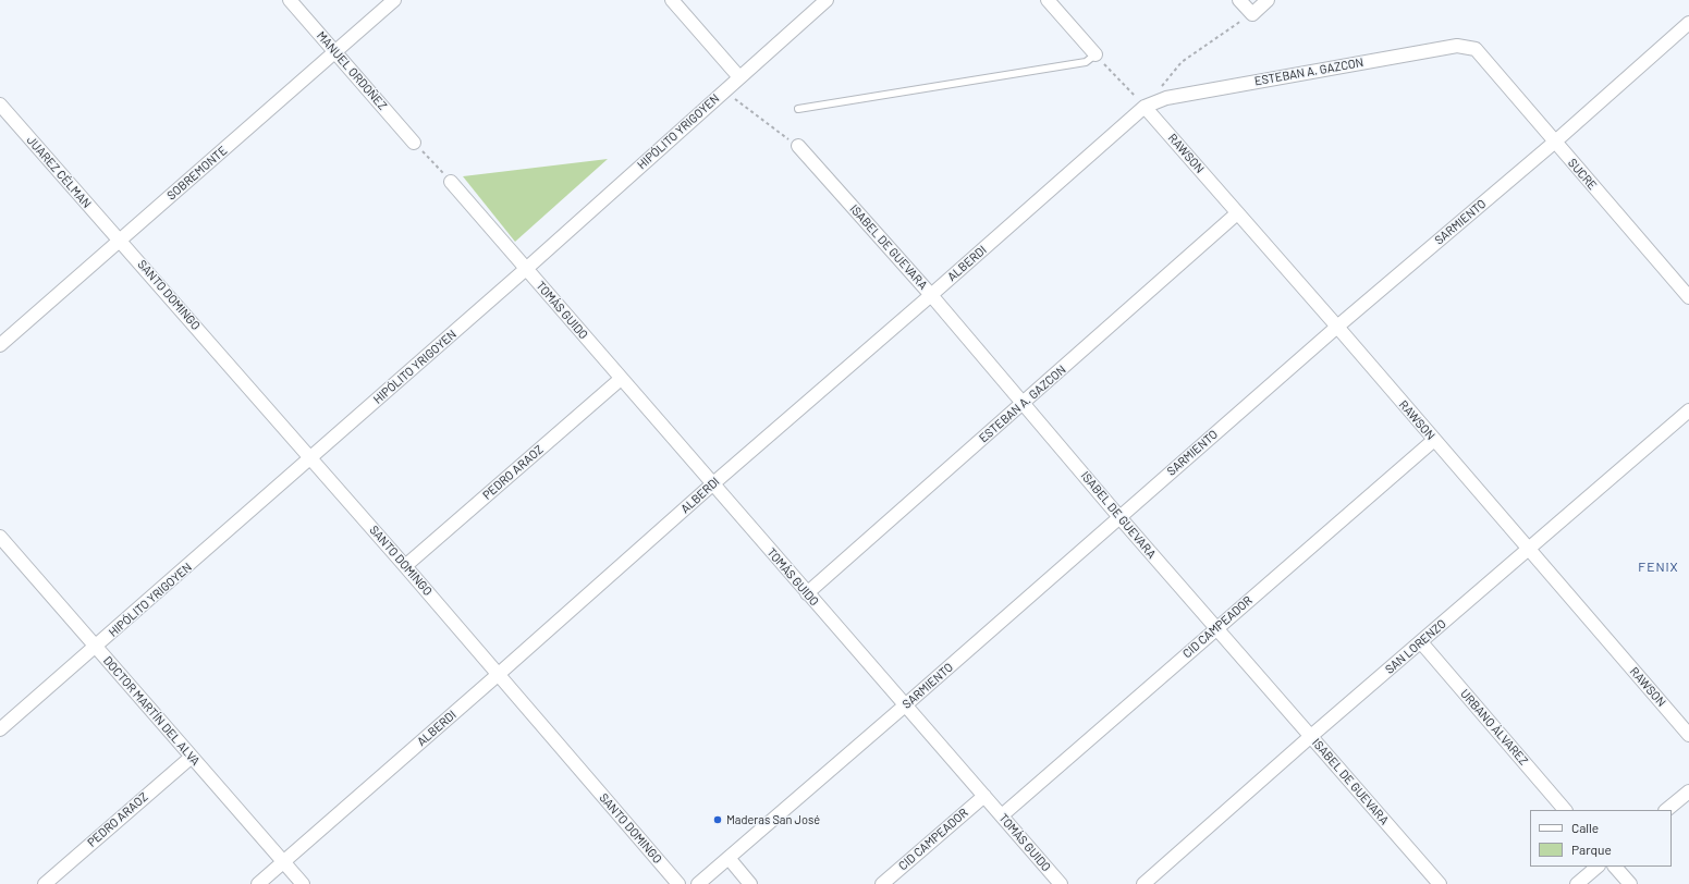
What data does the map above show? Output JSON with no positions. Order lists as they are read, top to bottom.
{
  "streets": {
    "street": [
      "MANUEL ORDOÑEZ",
      "ESTEBAN A. GAZCON",
      "HIPÓLITO YRIGOYEN",
      "RAWSON",
      "JUAREZ CÉLMAN",
      "SOBREMONTE",
      "SUCRE",
      "SARMIENTO",
      "ISABEL DE GUEVARA",
      "ALBERDI",
      "SANTO DOMINGO",
      "TOMÁS GUIDO",
      "PEDRO ARAOZ",
      "CID CAMPEADOR",
      "SAN LORENZO",
      "DOCTOR MARTÍN DEL ALVA",
      "URBANO ÁLVAREZ"
    ]
  },
  "crossings": [
    ["MANUEL ORDOÑEZ", "SOBREMONTE"],
    ["ESTEBAN A. GAZCON", "RAWSON"],
    ["ESTEBAN A. GAZCON", "SUCRE"],
    ["ESTEBAN A. GAZCON", "ISABEL DE GUEVARA"],
    ["ESTEBAN A. GAZCON", "ALBERDI"],
    ["ESTEBAN A. GAZCON", "TOMÁS GUIDO"],
    ["HIPÓLITO YRIGOYEN", "SANTO DOMINGO"],
    ["HIPÓLITO YRIGOYEN", "TOMÁS GUIDO"],
    ["HIPÓLITO YRIGOYEN", "DOCTOR MARTÍN DEL ALVA"],
    ["RAWSON", "SARMIENTO"],
    ["RAWSON", "ALBERDI"],
    ["RAWSON", "CID CAMPEADOR"],
    ["RAWSON", "SAN LORENZO"],
    ["JUAREZ CÉLMAN", "SOBREMONTE"],
    ["JUAREZ CÉLMAN", "SANTO DOMINGO"],
    ["SOBREMONTE", "SANTO DOMINGO"],
    ["SUCRE", "SARMIENTO"],
    ["SARMIENTO", "ISABEL DE GUEVARA"],
    ["SARMIENTO", "TOMÁS GUIDO"],
    ["ISABEL DE GUEVARA", "ALBERDI"],
    ["ISABEL DE GUEVARA", "CID CAMPEADOR"],
    ["ISABEL DE GUEVARA", "SAN LORENZO"],
    ["ALBERDI", "SANTO DOMINGO"],
    ["ALBERDI", "TOMÁS GUIDO"],
    ["ALBERDI", "DOCTOR MARTÍN DEL ALVA"],
    ["SANTO DOMINGO", "PEDRO ARAOZ"],
    ["TOMÁS GUIDO", "PEDRO ARAOZ"],
    ["TOMÁS GUIDO", "CID CAMPEADOR"],
    ["PEDRO ARAOZ", "DOCTOR MARTÍN DEL ALVA"],
    ["SAN LORENZO", "URBANO ÁLVAREZ"]
  ],
  "districts": ["FENIX"],
  "places": ["Maderas San José"],
  "legend": ["Calle", "Parque"]
}
